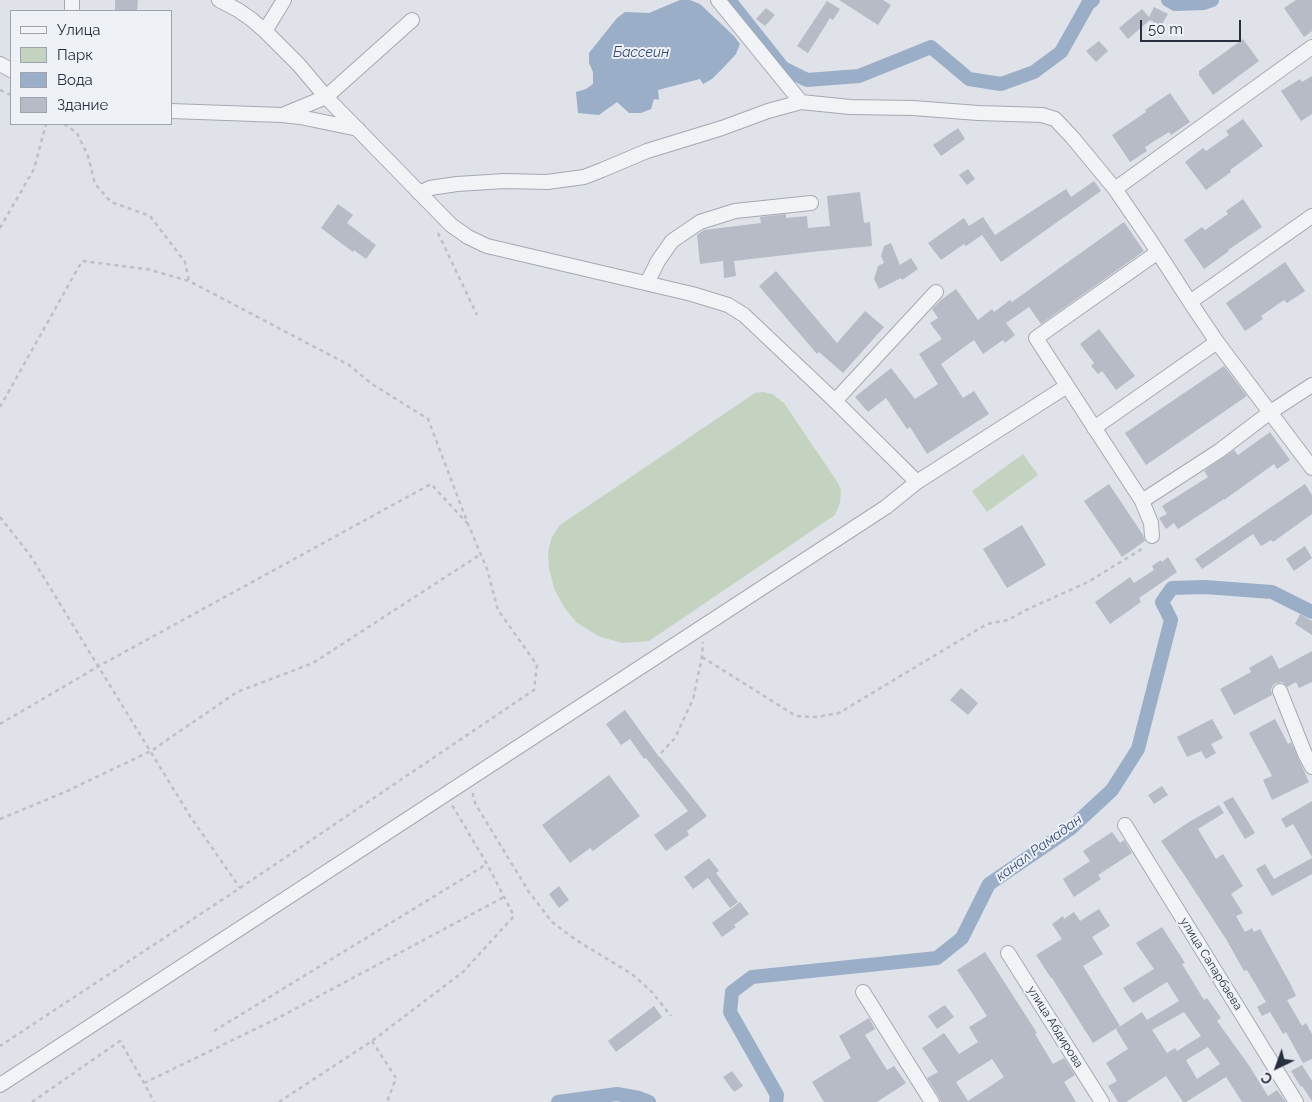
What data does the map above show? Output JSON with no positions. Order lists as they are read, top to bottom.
{
  "streets": {
    "street": ["улица Сапарбаева", "улица Абдирова"]
  },
  "water": ["Бассеин", "канал Рамадан"],
  "legend": [
    "Улица",
    "Парк",
    "Вода",
    "Здание"
  ],
  "scale_bar": "50 m",
  "north": "bottom left"
}
